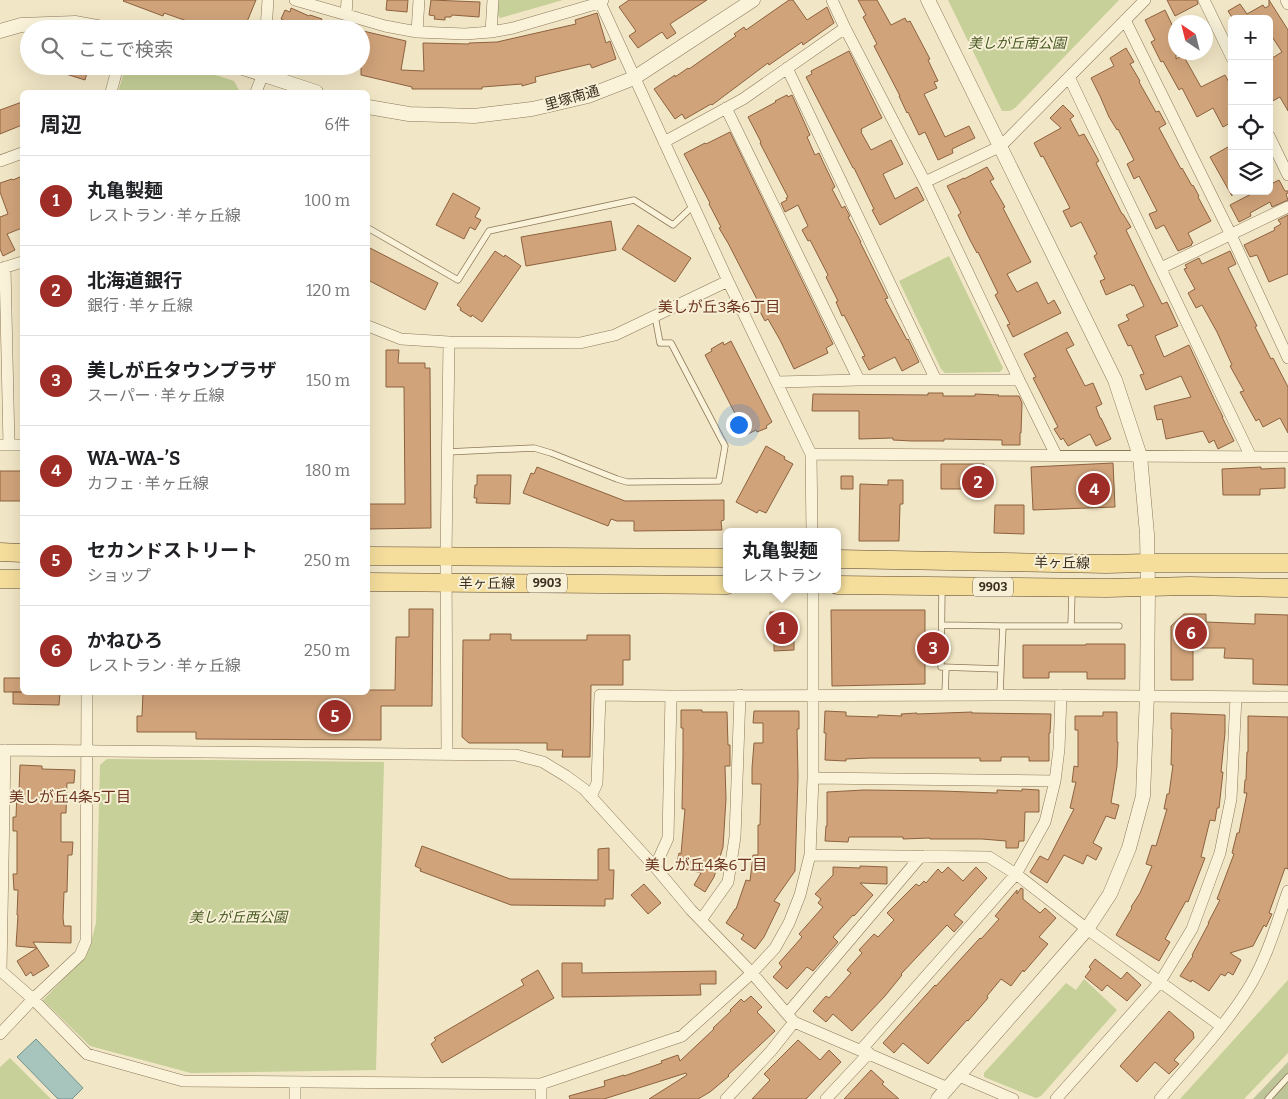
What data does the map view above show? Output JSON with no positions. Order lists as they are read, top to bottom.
{
  "streets": {
    "main road": ["羊ヶ丘線", "9903"],
    "street": ["里塚南通"]
  },
  "districts": ["美しが丘3条6丁目", "美しが丘4条5丁目", "美しが丘4条6丁目"],
  "parks": ["美しが丘南公園", "美しが丘西公園"],
  "north": "top left",
  "page": {
    "map_buttons": ["+", "−"],
    "search": "ここで検索",
    "heading": ["周辺", "6件"],
    "list": [
      {
        "mark": "1",
        "name": "丸亀製麺",
        "note": "レストラン · 羊ヶ丘線",
        "value": "100 m"
      },
      {
        "mark": "2",
        "name": "北海道銀行",
        "note": "銀行 · 羊ヶ丘線",
        "value": "120 m"
      },
      {
        "mark": "3",
        "name": "美しが丘タウンプラザ",
        "note": "スーパー · 羊ヶ丘線",
        "value": "150 m"
      },
      {
        "mark": "4",
        "name": "WA-WA-’S",
        "note": "カフェ · 羊ヶ丘線",
        "value": "180 m"
      },
      {
        "mark": "5",
        "name": "セカンドストリート",
        "note": "ショップ",
        "value": "250 m"
      },
      {
        "mark": "6",
        "name": "かねひろ",
        "note": "レストラン · 羊ヶ丘線",
        "value": "250 m"
      }
    ],
    "pins": [
      "2",
      "4",
      "1",
      "6",
      "3",
      "5"
    ],
    "popup": ["丸亀製麺", "レストラン"]
  }
}
